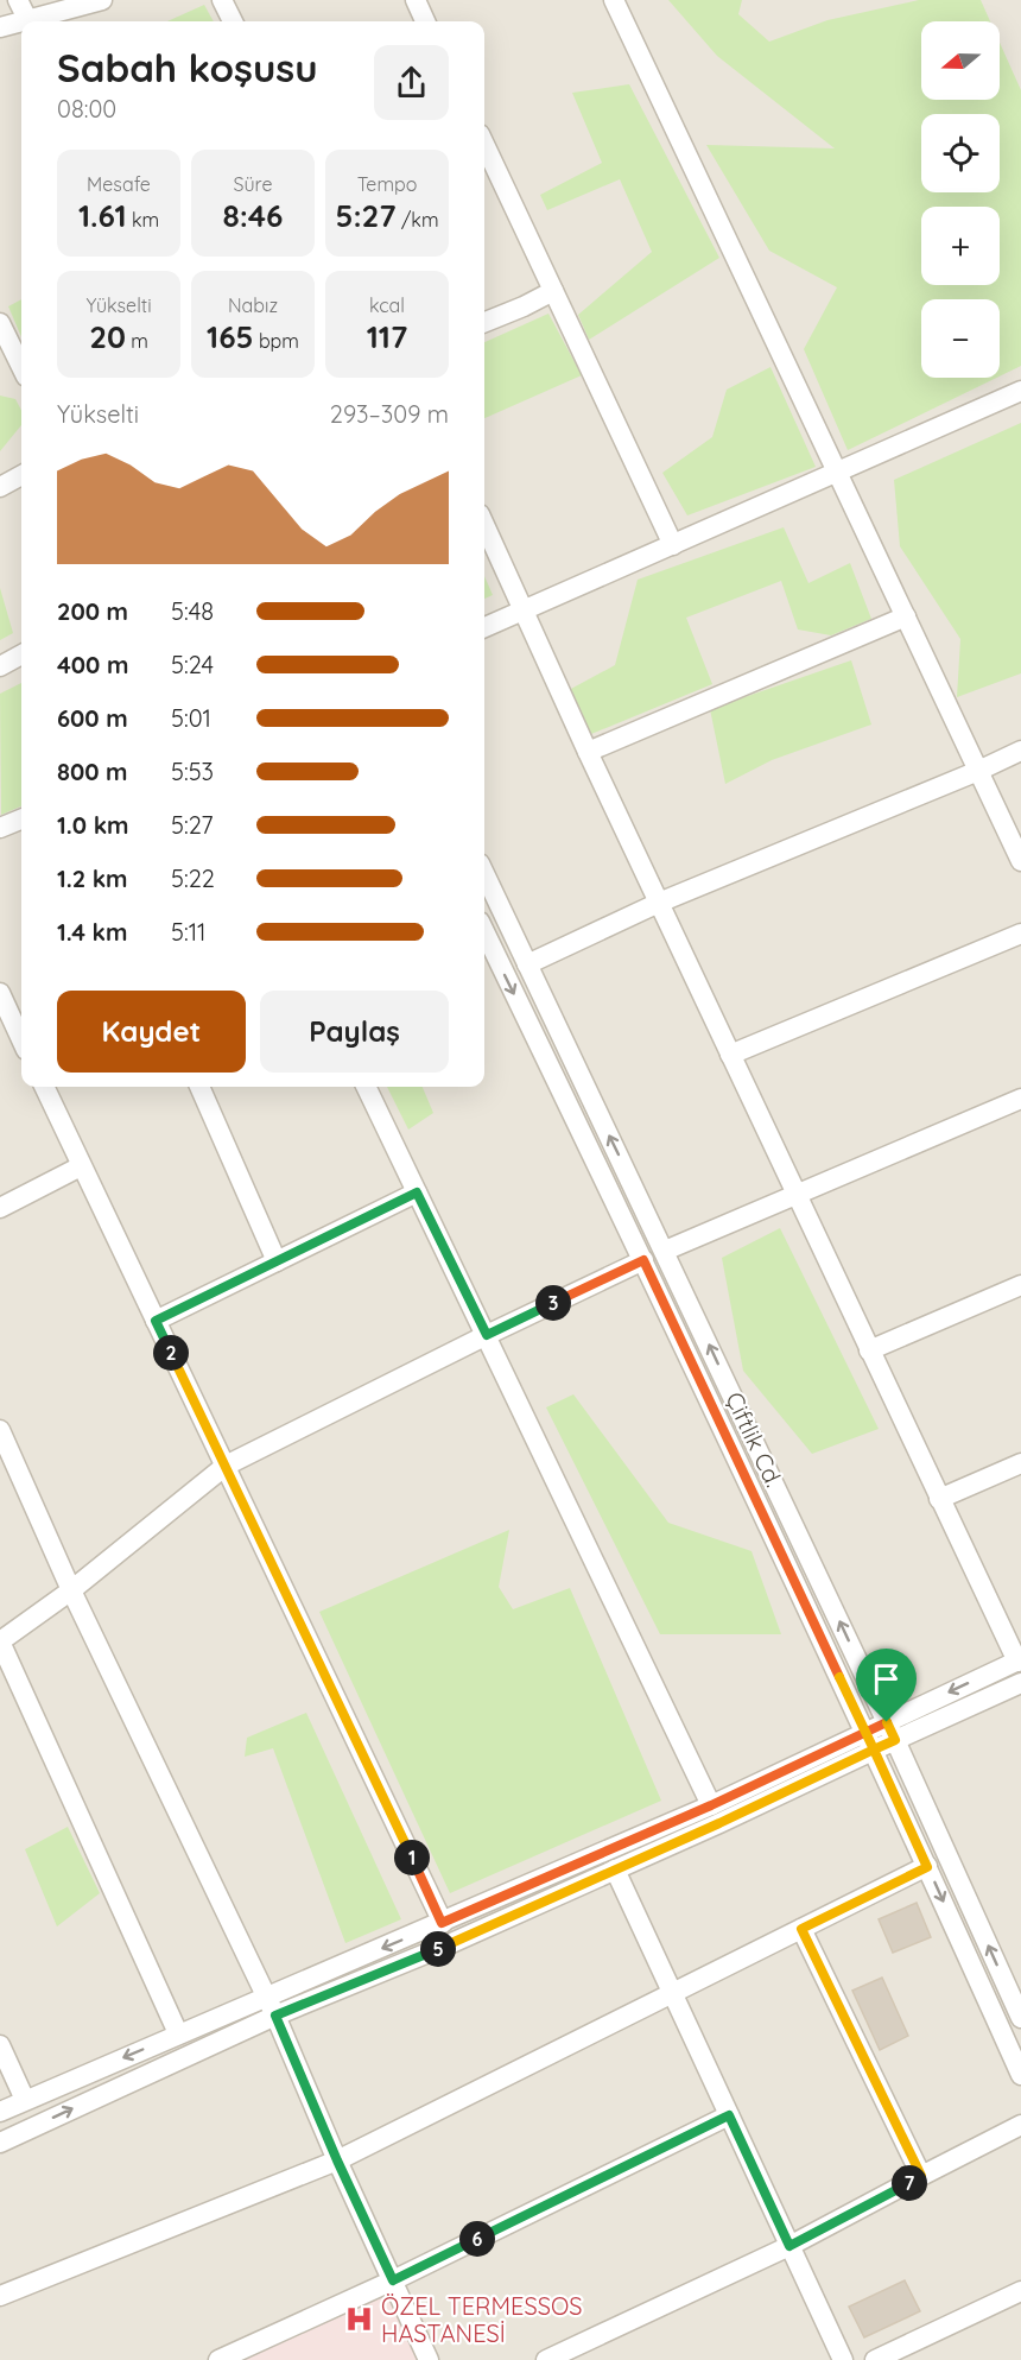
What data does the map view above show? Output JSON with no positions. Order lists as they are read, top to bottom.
{
  "streets": {
    "street": ["Çiftlik Cd."]
  },
  "places": {
    "hospital": ["ÖZEL TERMESSOS HASTANESİ"]
  },
  "north": "left",
  "page": {
    "map_buttons": ["+", "−"],
    "heading": ["Sabah koşusu", "08:00"],
    "stats": [
      ["Mesafe", "1.61 km"],
      ["Süre", "8:46"],
      ["Tempo", "5:27 /km"],
      ["Yükselti", "20 m"],
      ["Nabız", "165 bpm"],
      ["kcal", "117"]
    ],
    "chart": ["Yükselti", "293–309 m"],
    "list": [
      {
        "name": "200 m",
        "note": "5:48"
      },
      {
        "name": "400 m",
        "note": "5:24"
      },
      {
        "name": "600 m",
        "note": "5:01"
      },
      {
        "name": "800 m",
        "note": "5:53"
      },
      {
        "name": "1.0 km",
        "note": "5:27"
      },
      {
        "name": "1.2 km",
        "note": "5:22"
      },
      {
        "name": "1.4 km",
        "note": "5:11"
      }
    ],
    "buttons": ["Kaydet", "Paylaş"],
    "pins": [
      "3",
      "2",
      "1",
      "5",
      "7",
      "6"
    ]
  }
}
